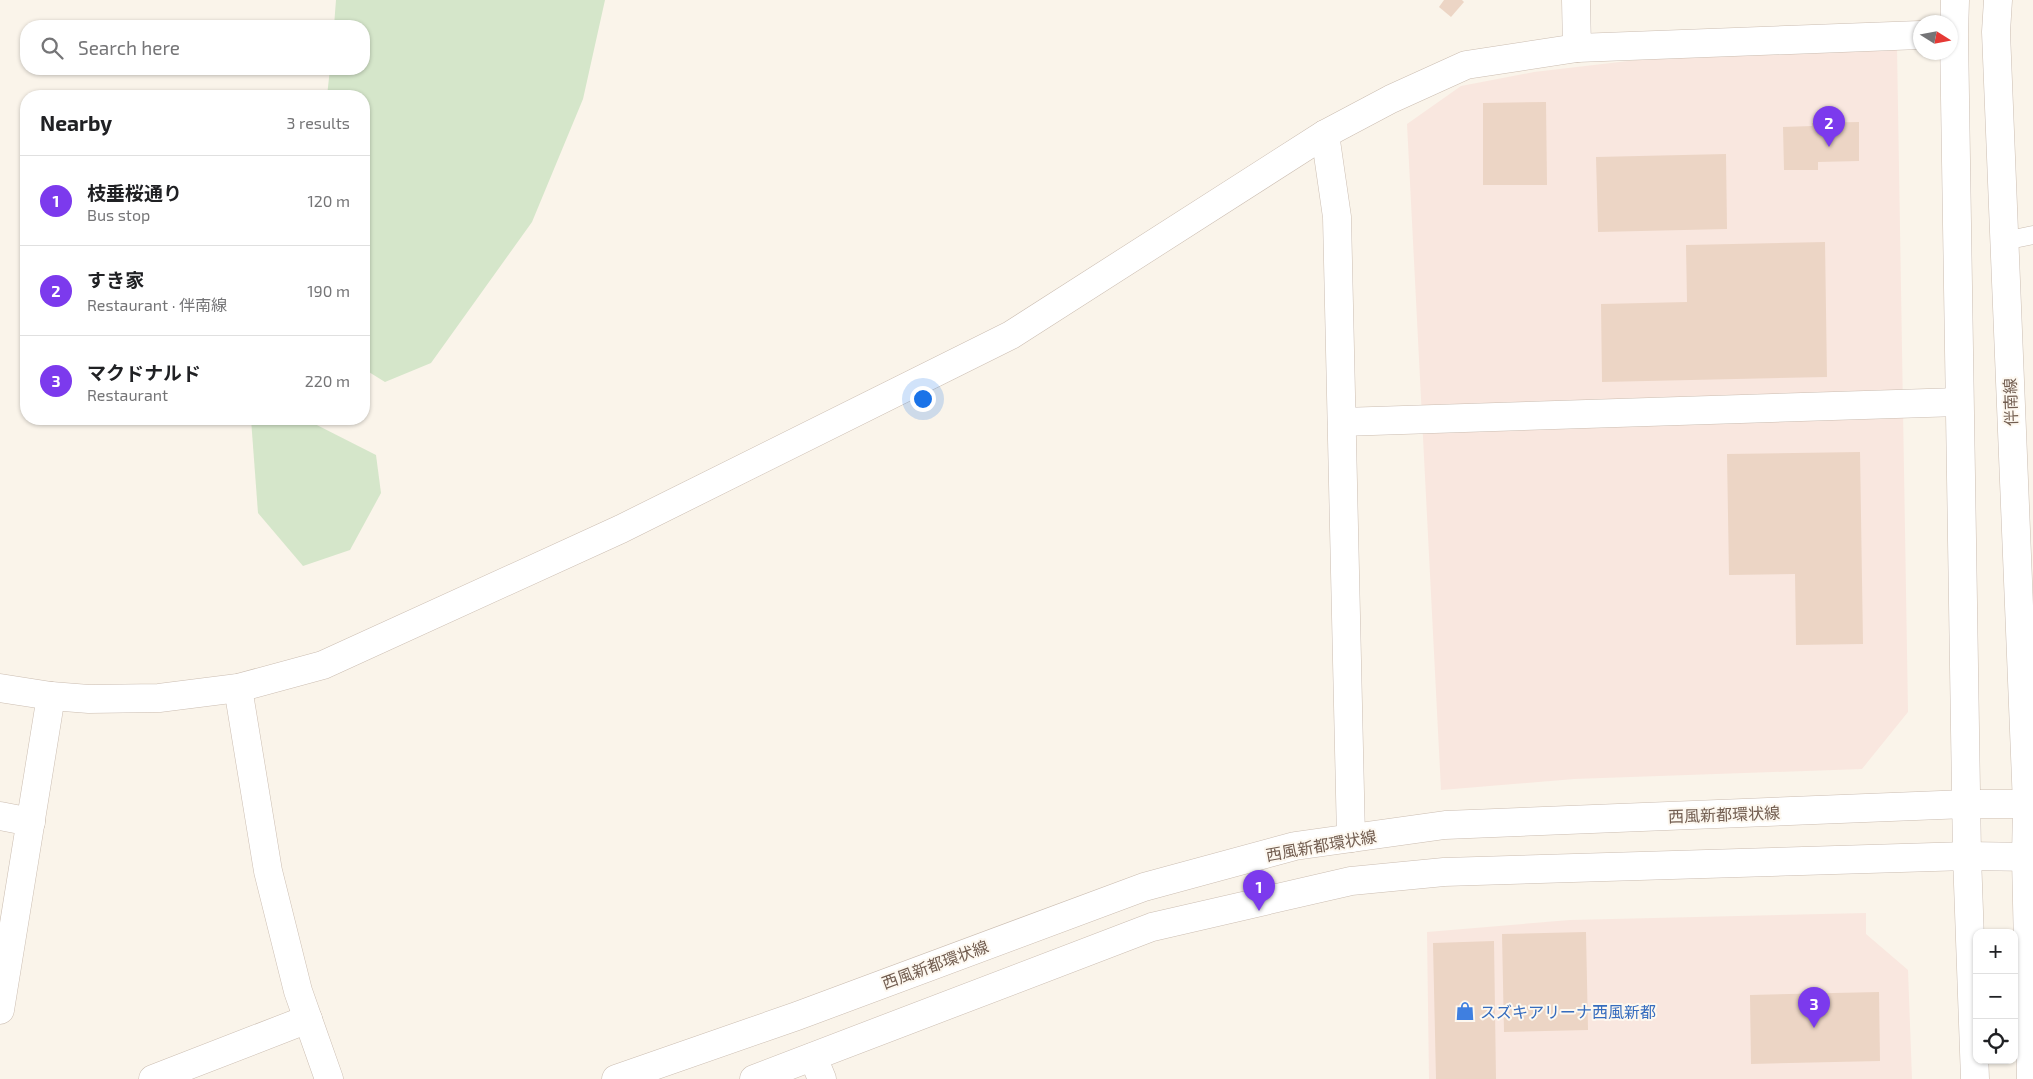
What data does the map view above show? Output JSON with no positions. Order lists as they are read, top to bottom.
{
  "streets": {
    "street": ["伴南線", "西風新都環状線"]
  },
  "crossings": [
    ["伴南線", "西風新都環状線"]
  ],
  "places": {
    "shop": ["スズキアリーナ西風新都"]
  },
  "north": "right",
  "page": {
    "search": "Search here",
    "heading": ["Nearby", "3 results"],
    "pins": ["2", "1", "3"],
    "list": [
      {
        "mark": "1",
        "name": "枝垂桜通り",
        "note": "Bus stop",
        "value": "120 m"
      },
      {
        "mark": "2",
        "name": "すき家",
        "note": "Restaurant · 伴南線",
        "value": "190 m"
      },
      {
        "mark": "3",
        "name": "マクドナルド",
        "note": "Restaurant",
        "value": "220 m"
      }
    ],
    "map_buttons": ["+", "−"]
  }
}
